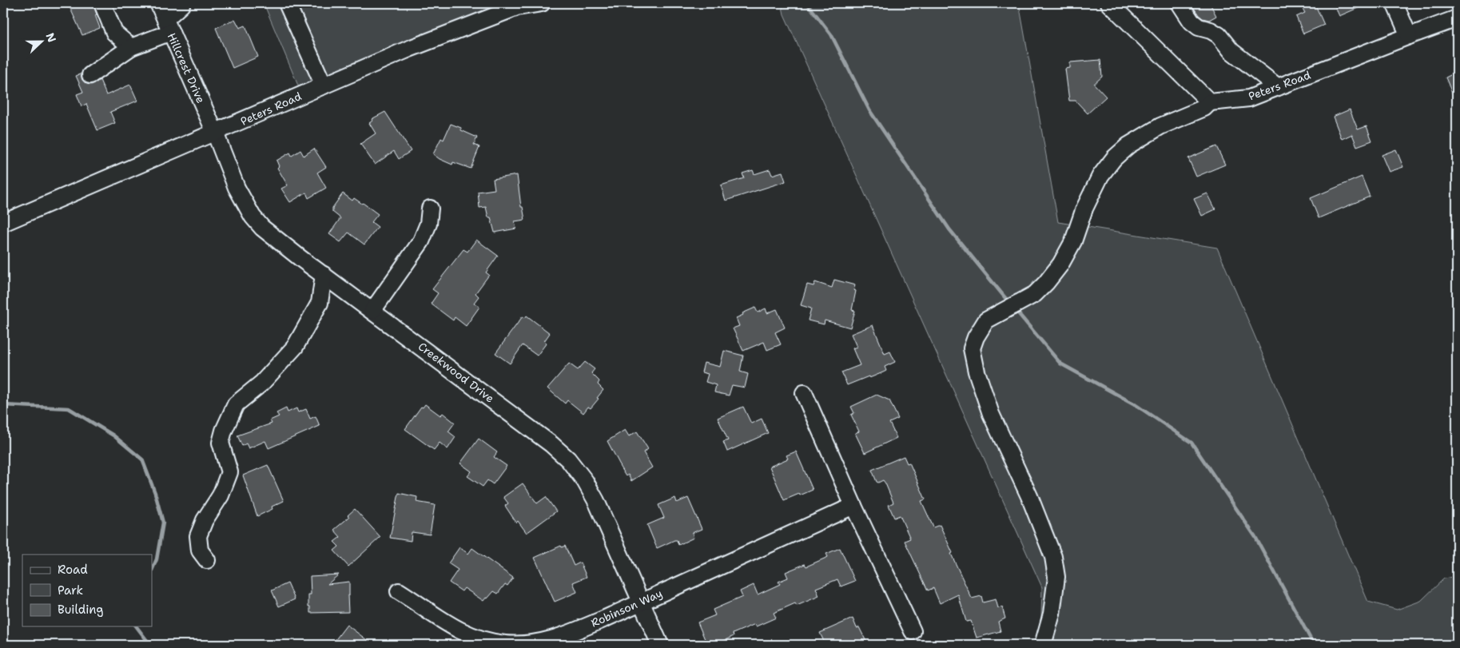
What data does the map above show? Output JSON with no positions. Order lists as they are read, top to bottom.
{
  "streets": {
    "street": [
      "Hillcrest Drive",
      "Peters Road",
      "Creekwood Drive",
      "Robinson Way"
    ]
  },
  "crossings": [
    ["Hillcrest Drive", "Peters Road"],
    ["Hillcrest Drive", "Creekwood Drive"],
    ["Peters Road", "Creekwood Drive"],
    ["Creekwood Drive", "Robinson Way"]
  ],
  "legend": ["Road", "Park", "Building"],
  "north": "right"
}
